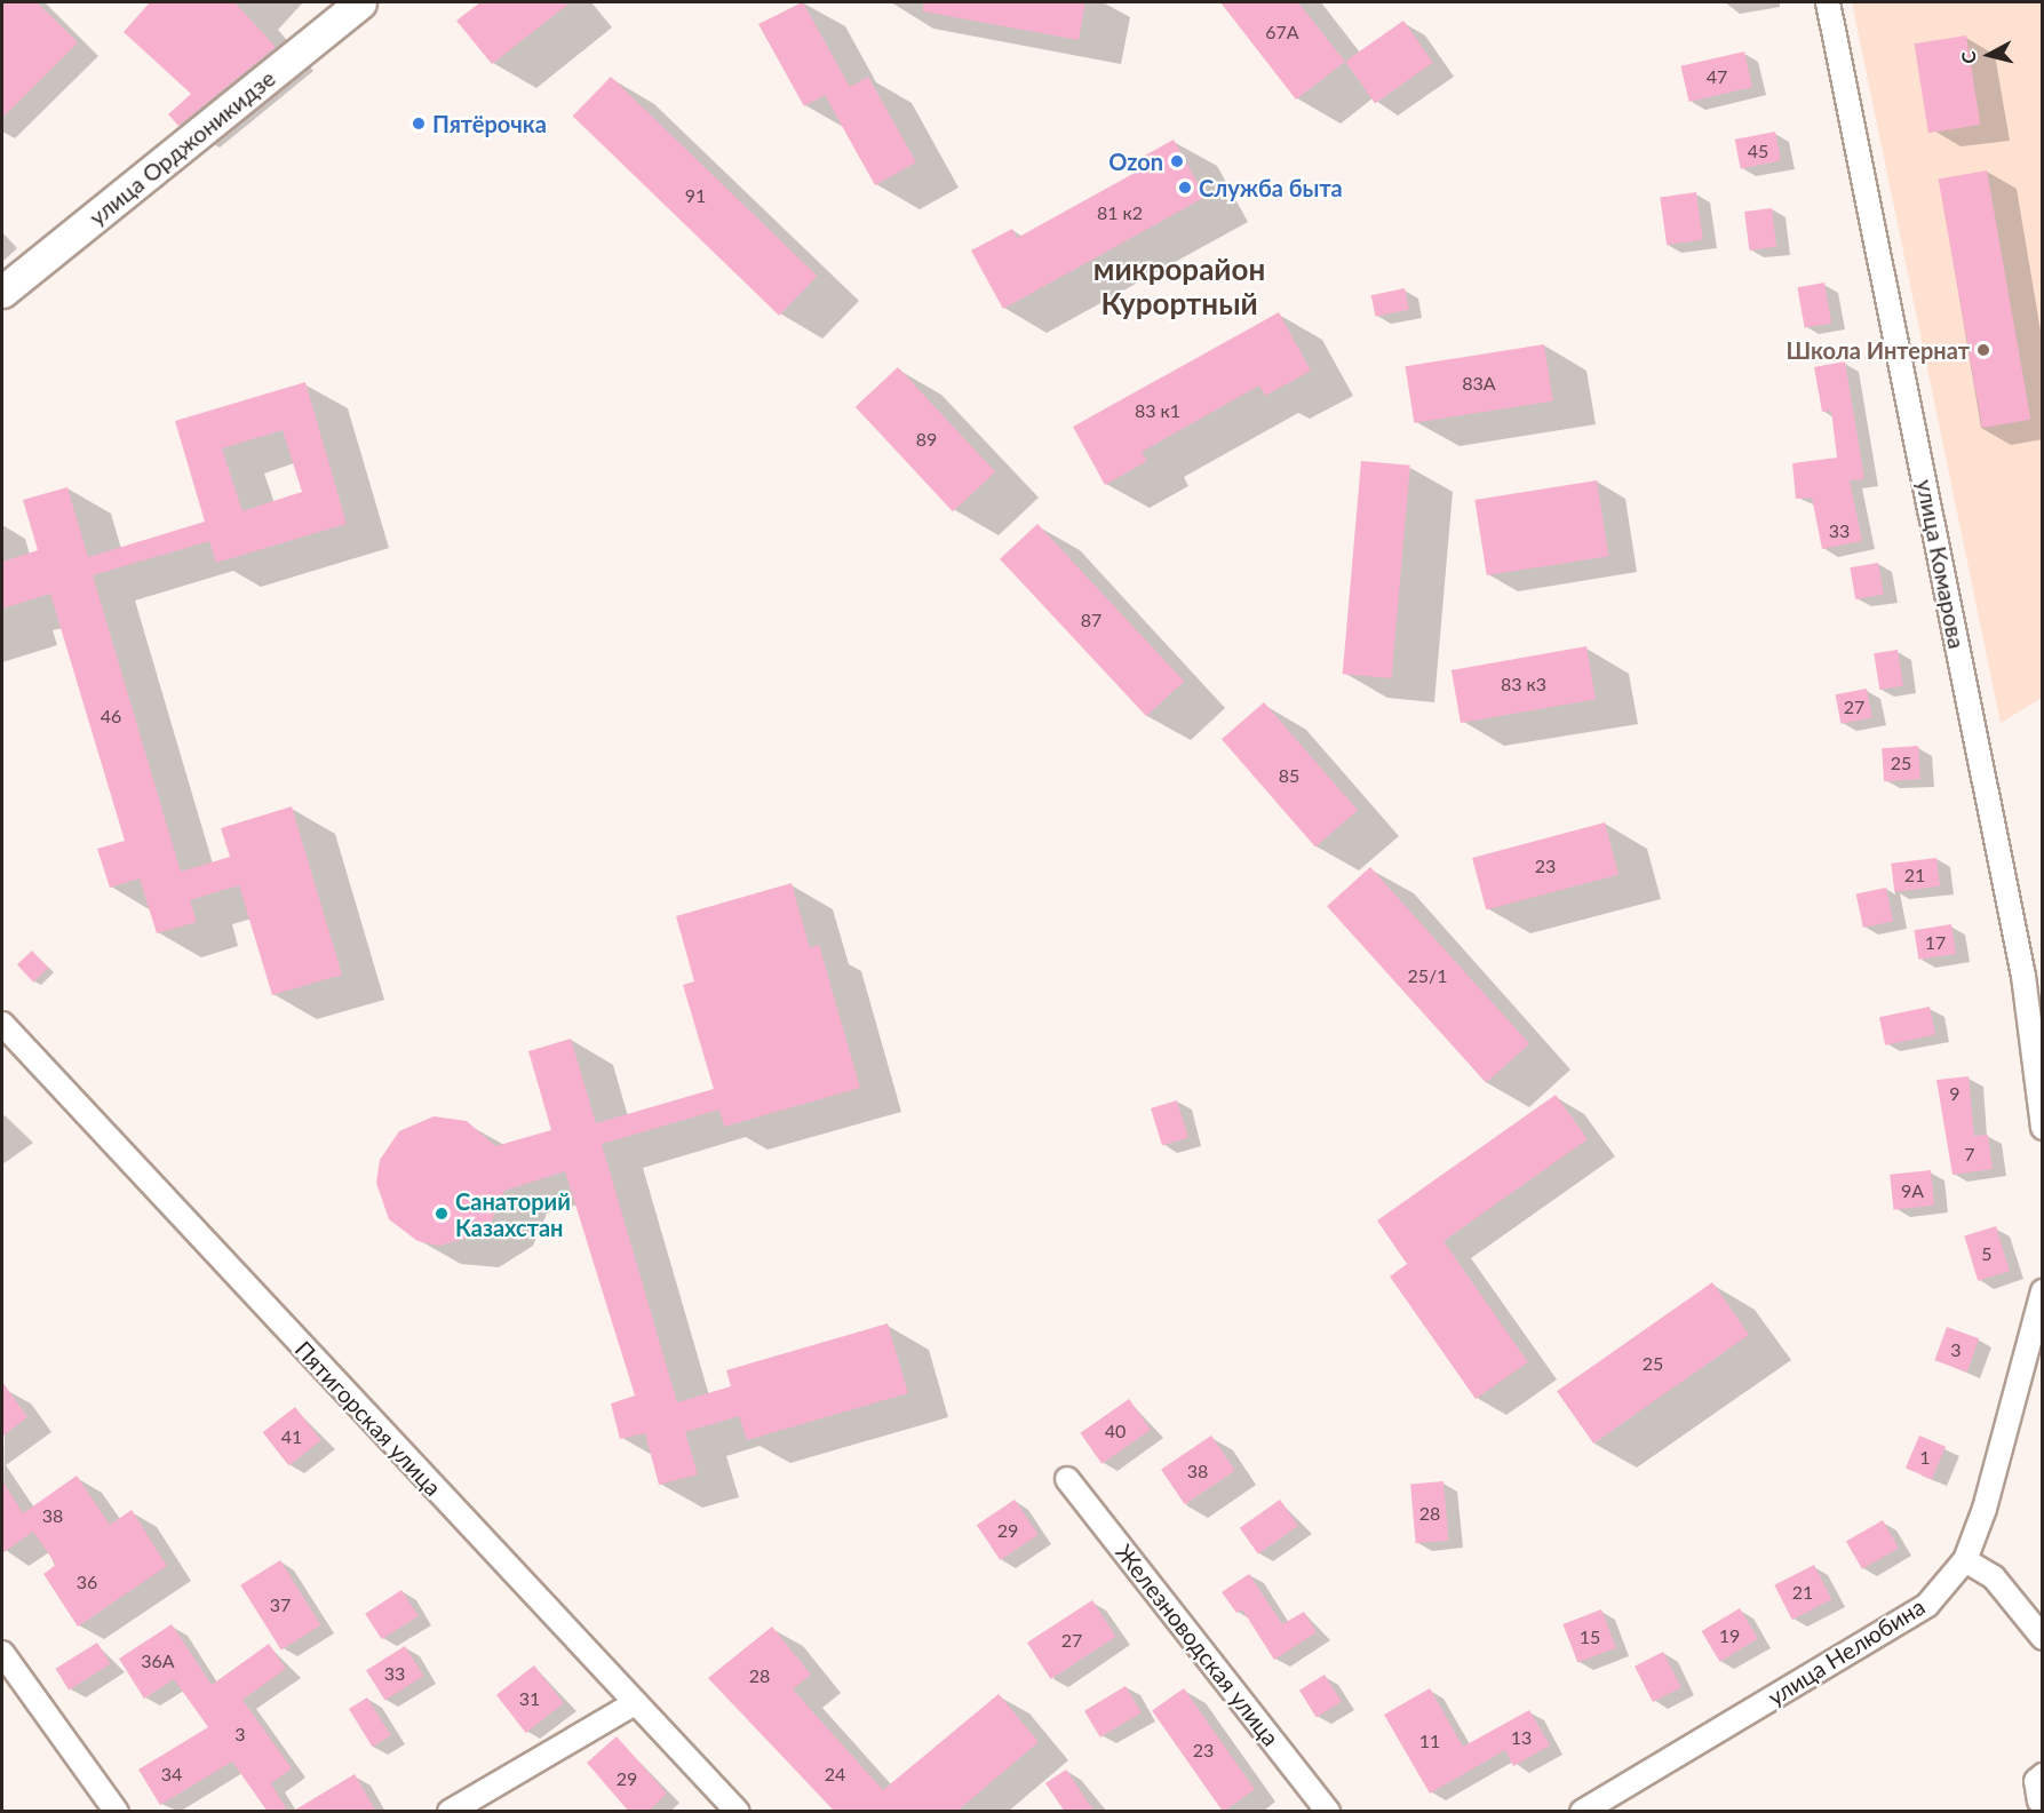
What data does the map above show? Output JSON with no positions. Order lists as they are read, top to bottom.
{
  "streets": {
    "main road": ["улица Орджоникидзе"],
    "street": [
      "улица Комарова",
      "Пятигорская улица",
      "Железноводская улица",
      "улица Нелюбина"
    ]
  },
  "districts": ["микрорайон Курортный"],
  "places": [
    "Пятёрочка",
    "Ozon",
    "Служба быта",
    "Школа Интернат",
    "Санаторий Казахстан"
  ],
  "house_numbers": [
    "67А",
    "47",
    "45",
    "91",
    "81 к2",
    "83А",
    "83 к1",
    "89",
    "33",
    "87",
    "83 к3",
    "27",
    "46",
    "25",
    "85",
    "23",
    "21",
    "17",
    "25/1",
    "9",
    "7",
    "9А",
    "5",
    "3",
    "25",
    "40",
    "41",
    "1",
    "38",
    "28",
    "38",
    "29",
    "36",
    "21",
    "37",
    "19",
    "15",
    "27",
    "36А",
    "33",
    "28",
    "31",
    "3",
    "13",
    "11",
    "23",
    "34",
    "24",
    "29"
  ],
  "north": "left"
}
